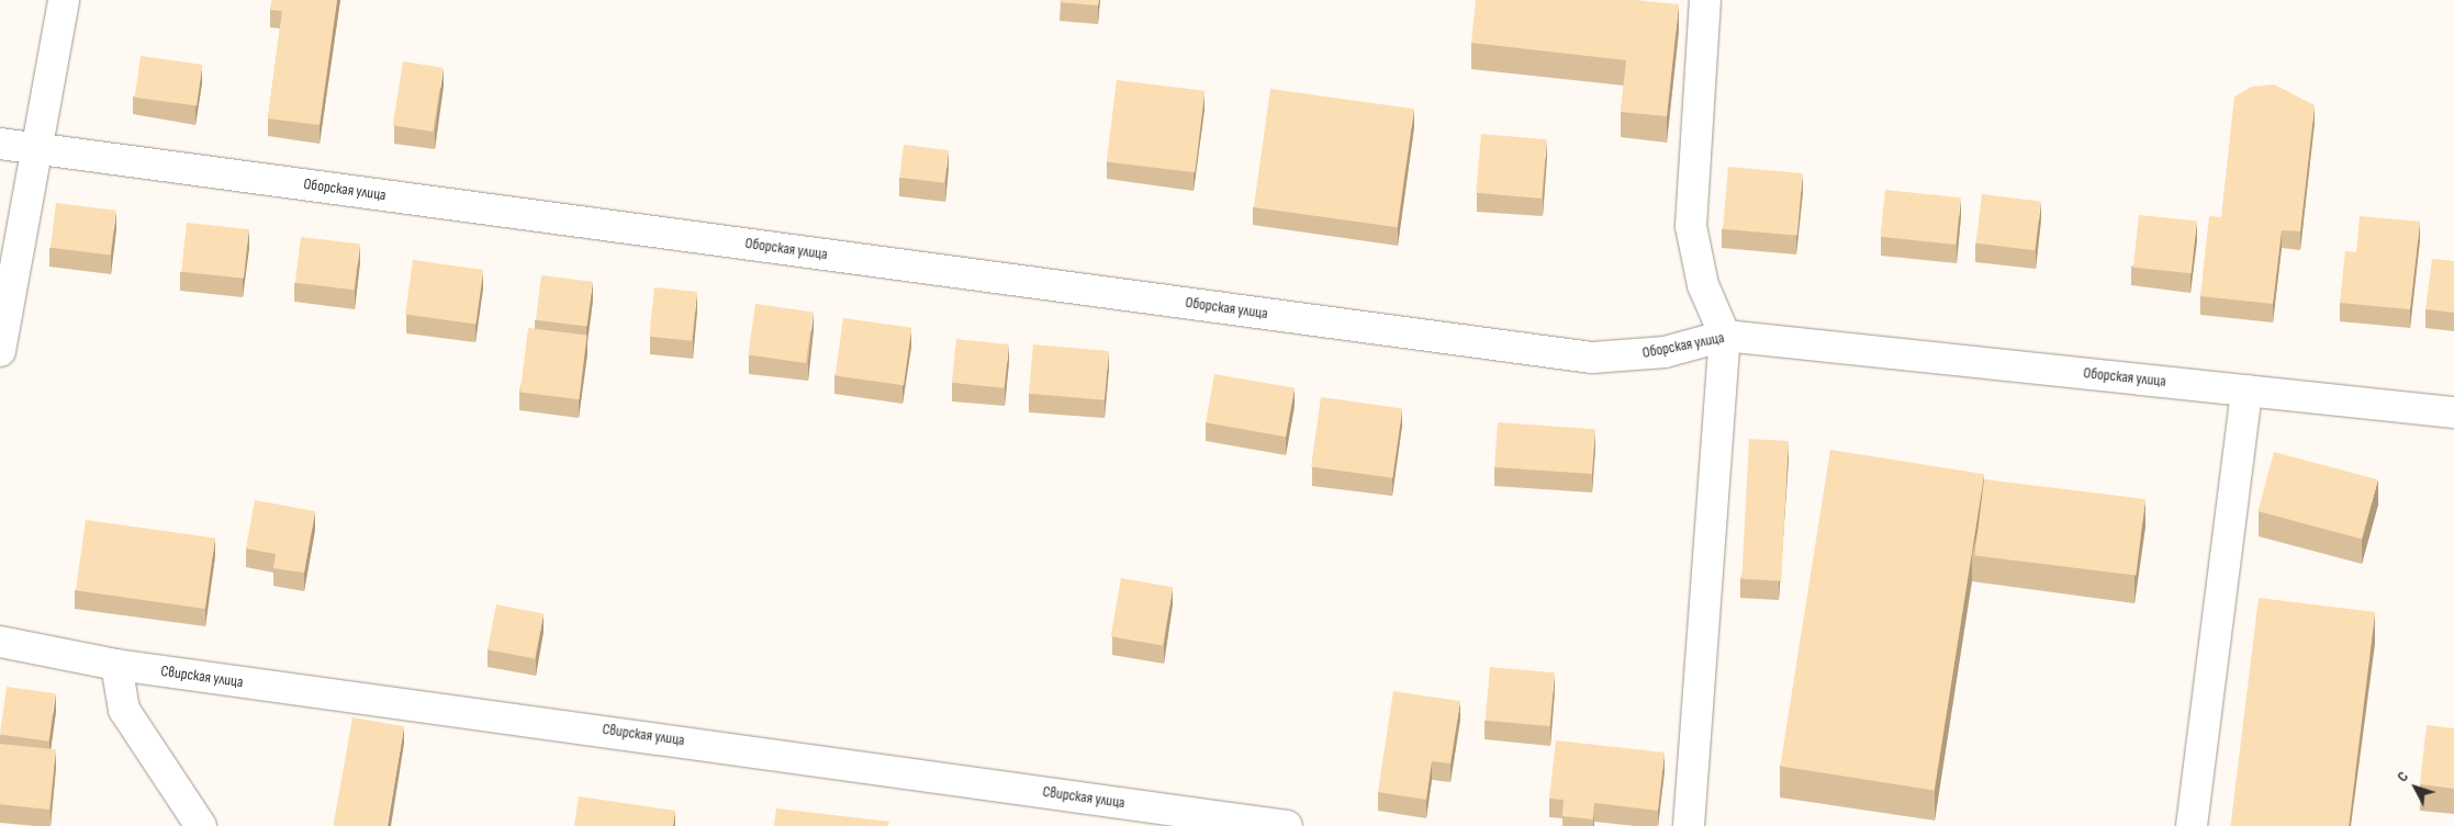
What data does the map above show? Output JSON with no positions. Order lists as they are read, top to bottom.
{
  "streets": {
    "street": ["Оборская улица", "Свирская улица"]
  },
  "north": "top left"
}
